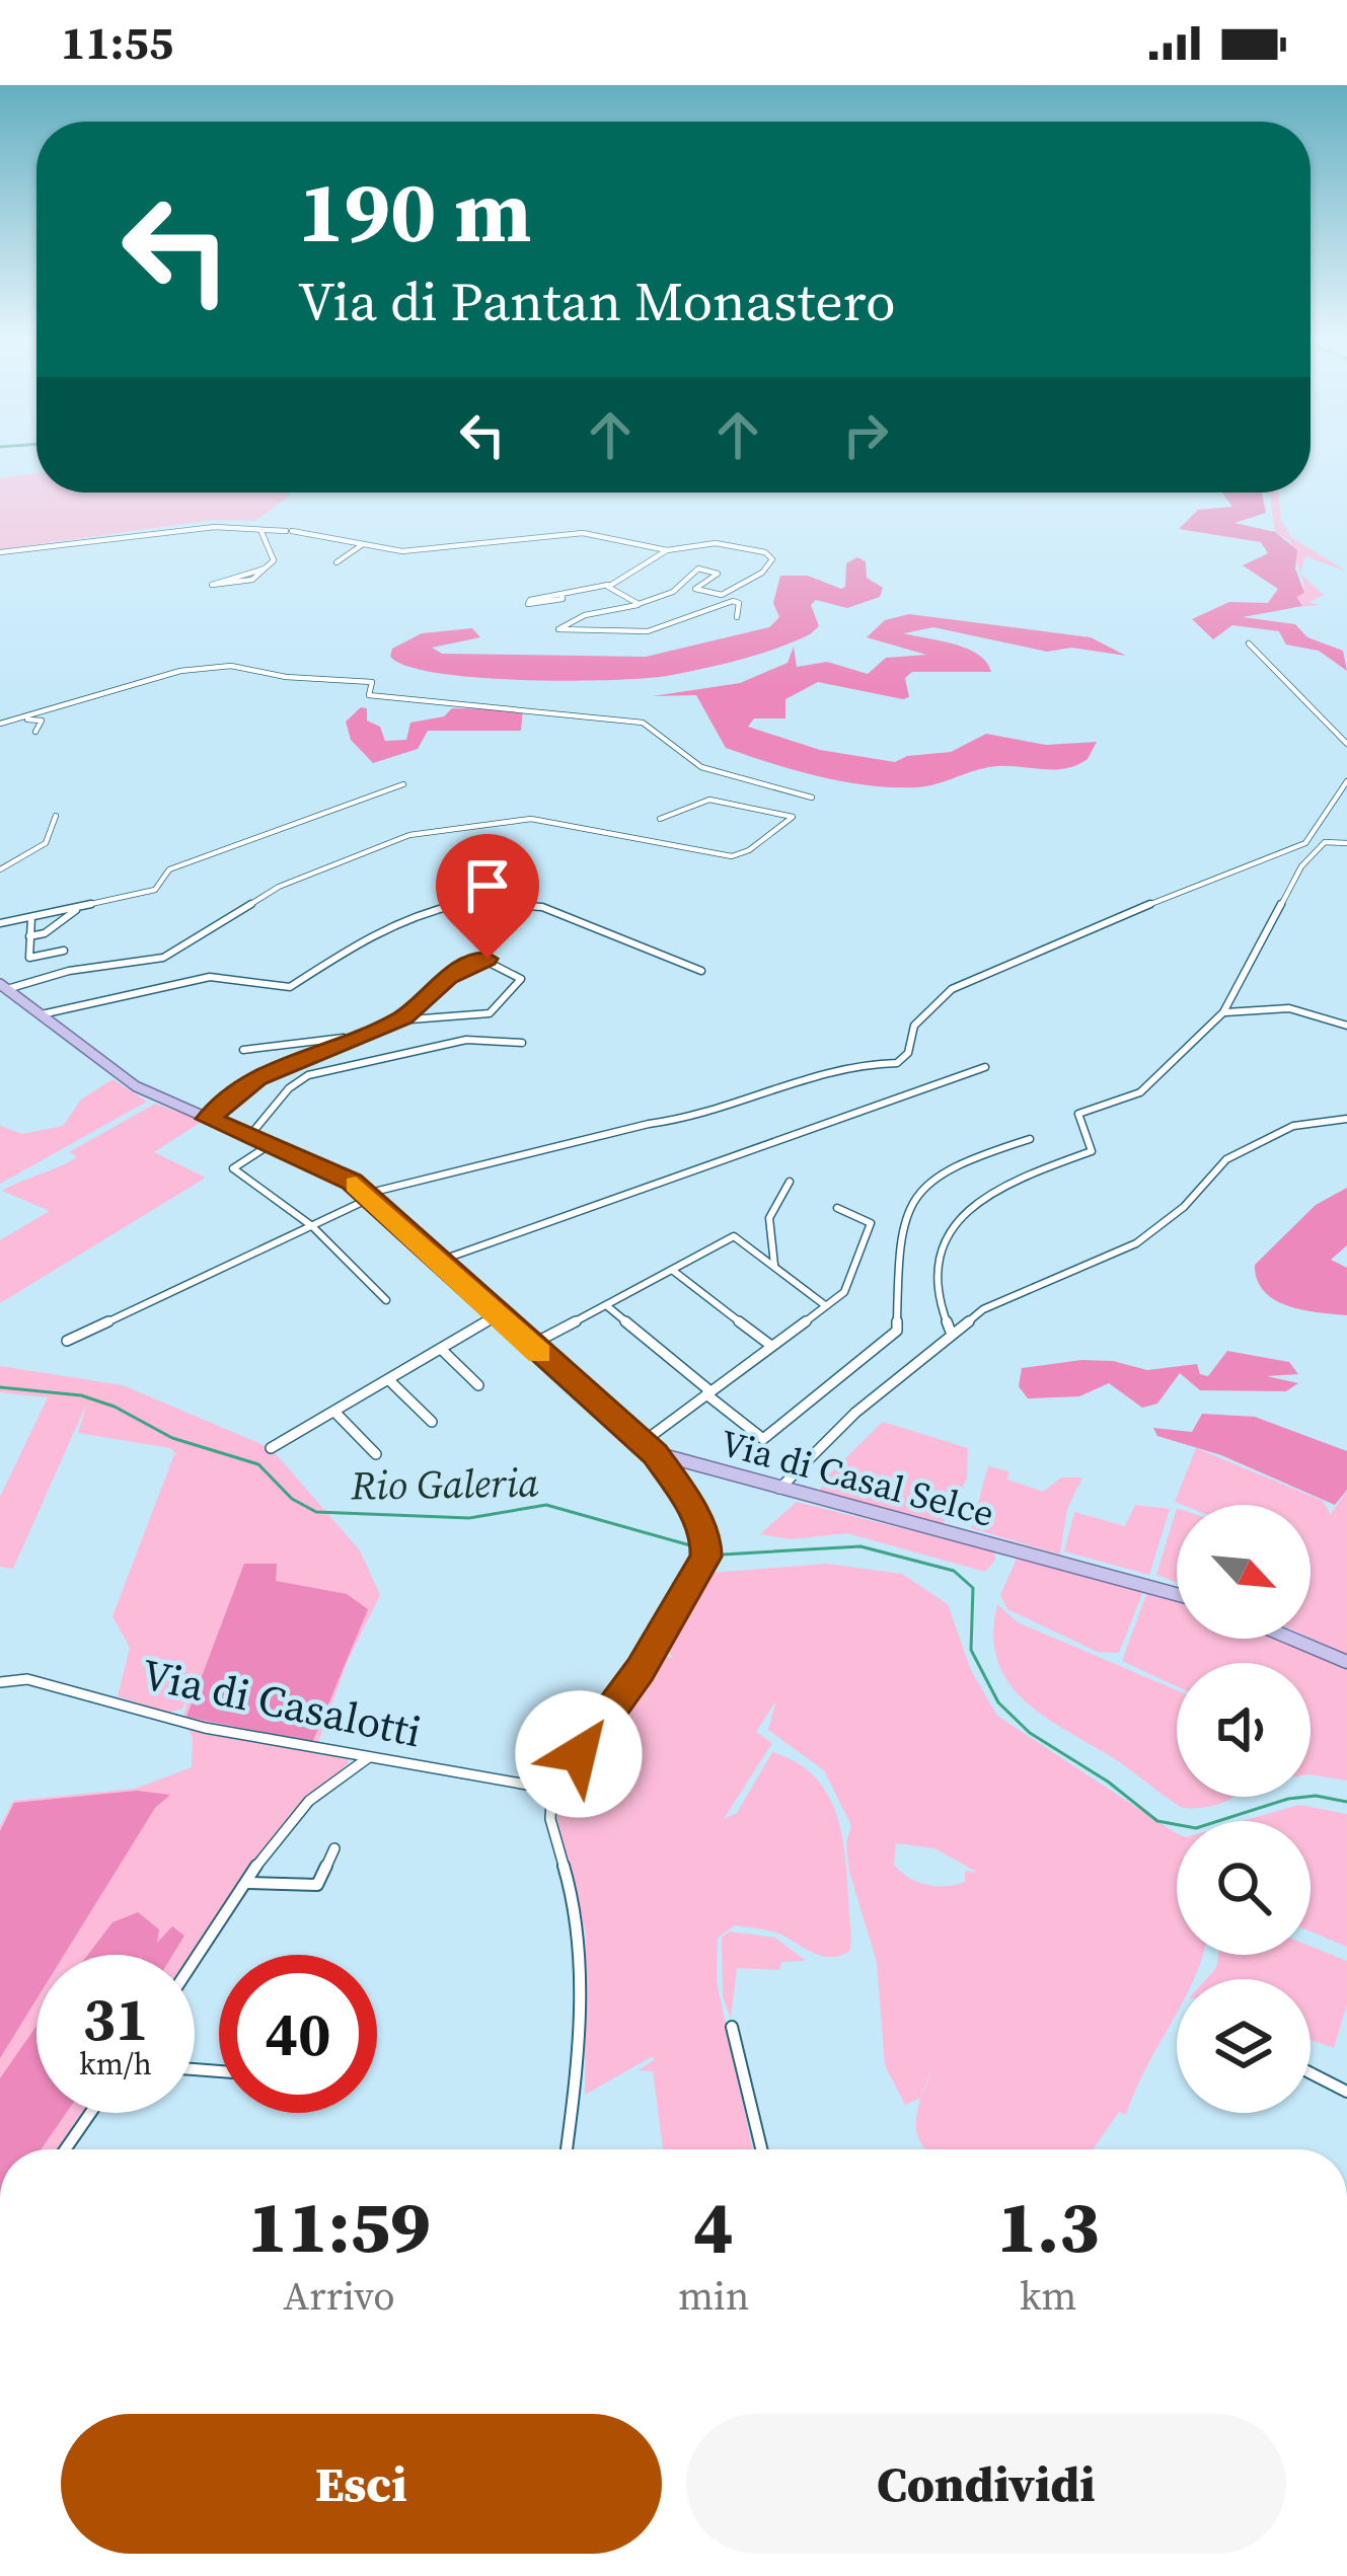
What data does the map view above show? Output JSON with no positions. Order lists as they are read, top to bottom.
{
  "streets": {
    "main road": ["Via di Casal Selce"],
    "street": ["Via di Casalotti"]
  },
  "water": ["Rio Galeria"],
  "north": "bottom right",
  "page": {
    "status": "11:55",
    "turn": ["190 m", "Via di Pantan Monastero"],
    "speed": "31 km/h",
    "limit": "40",
    "eta": [
      "11:59",
      "Arrivo",
      "4",
      "min",
      "1.3",
      "km"
    ],
    "buttons": ["Esci", "Condividi"]
  }
}
